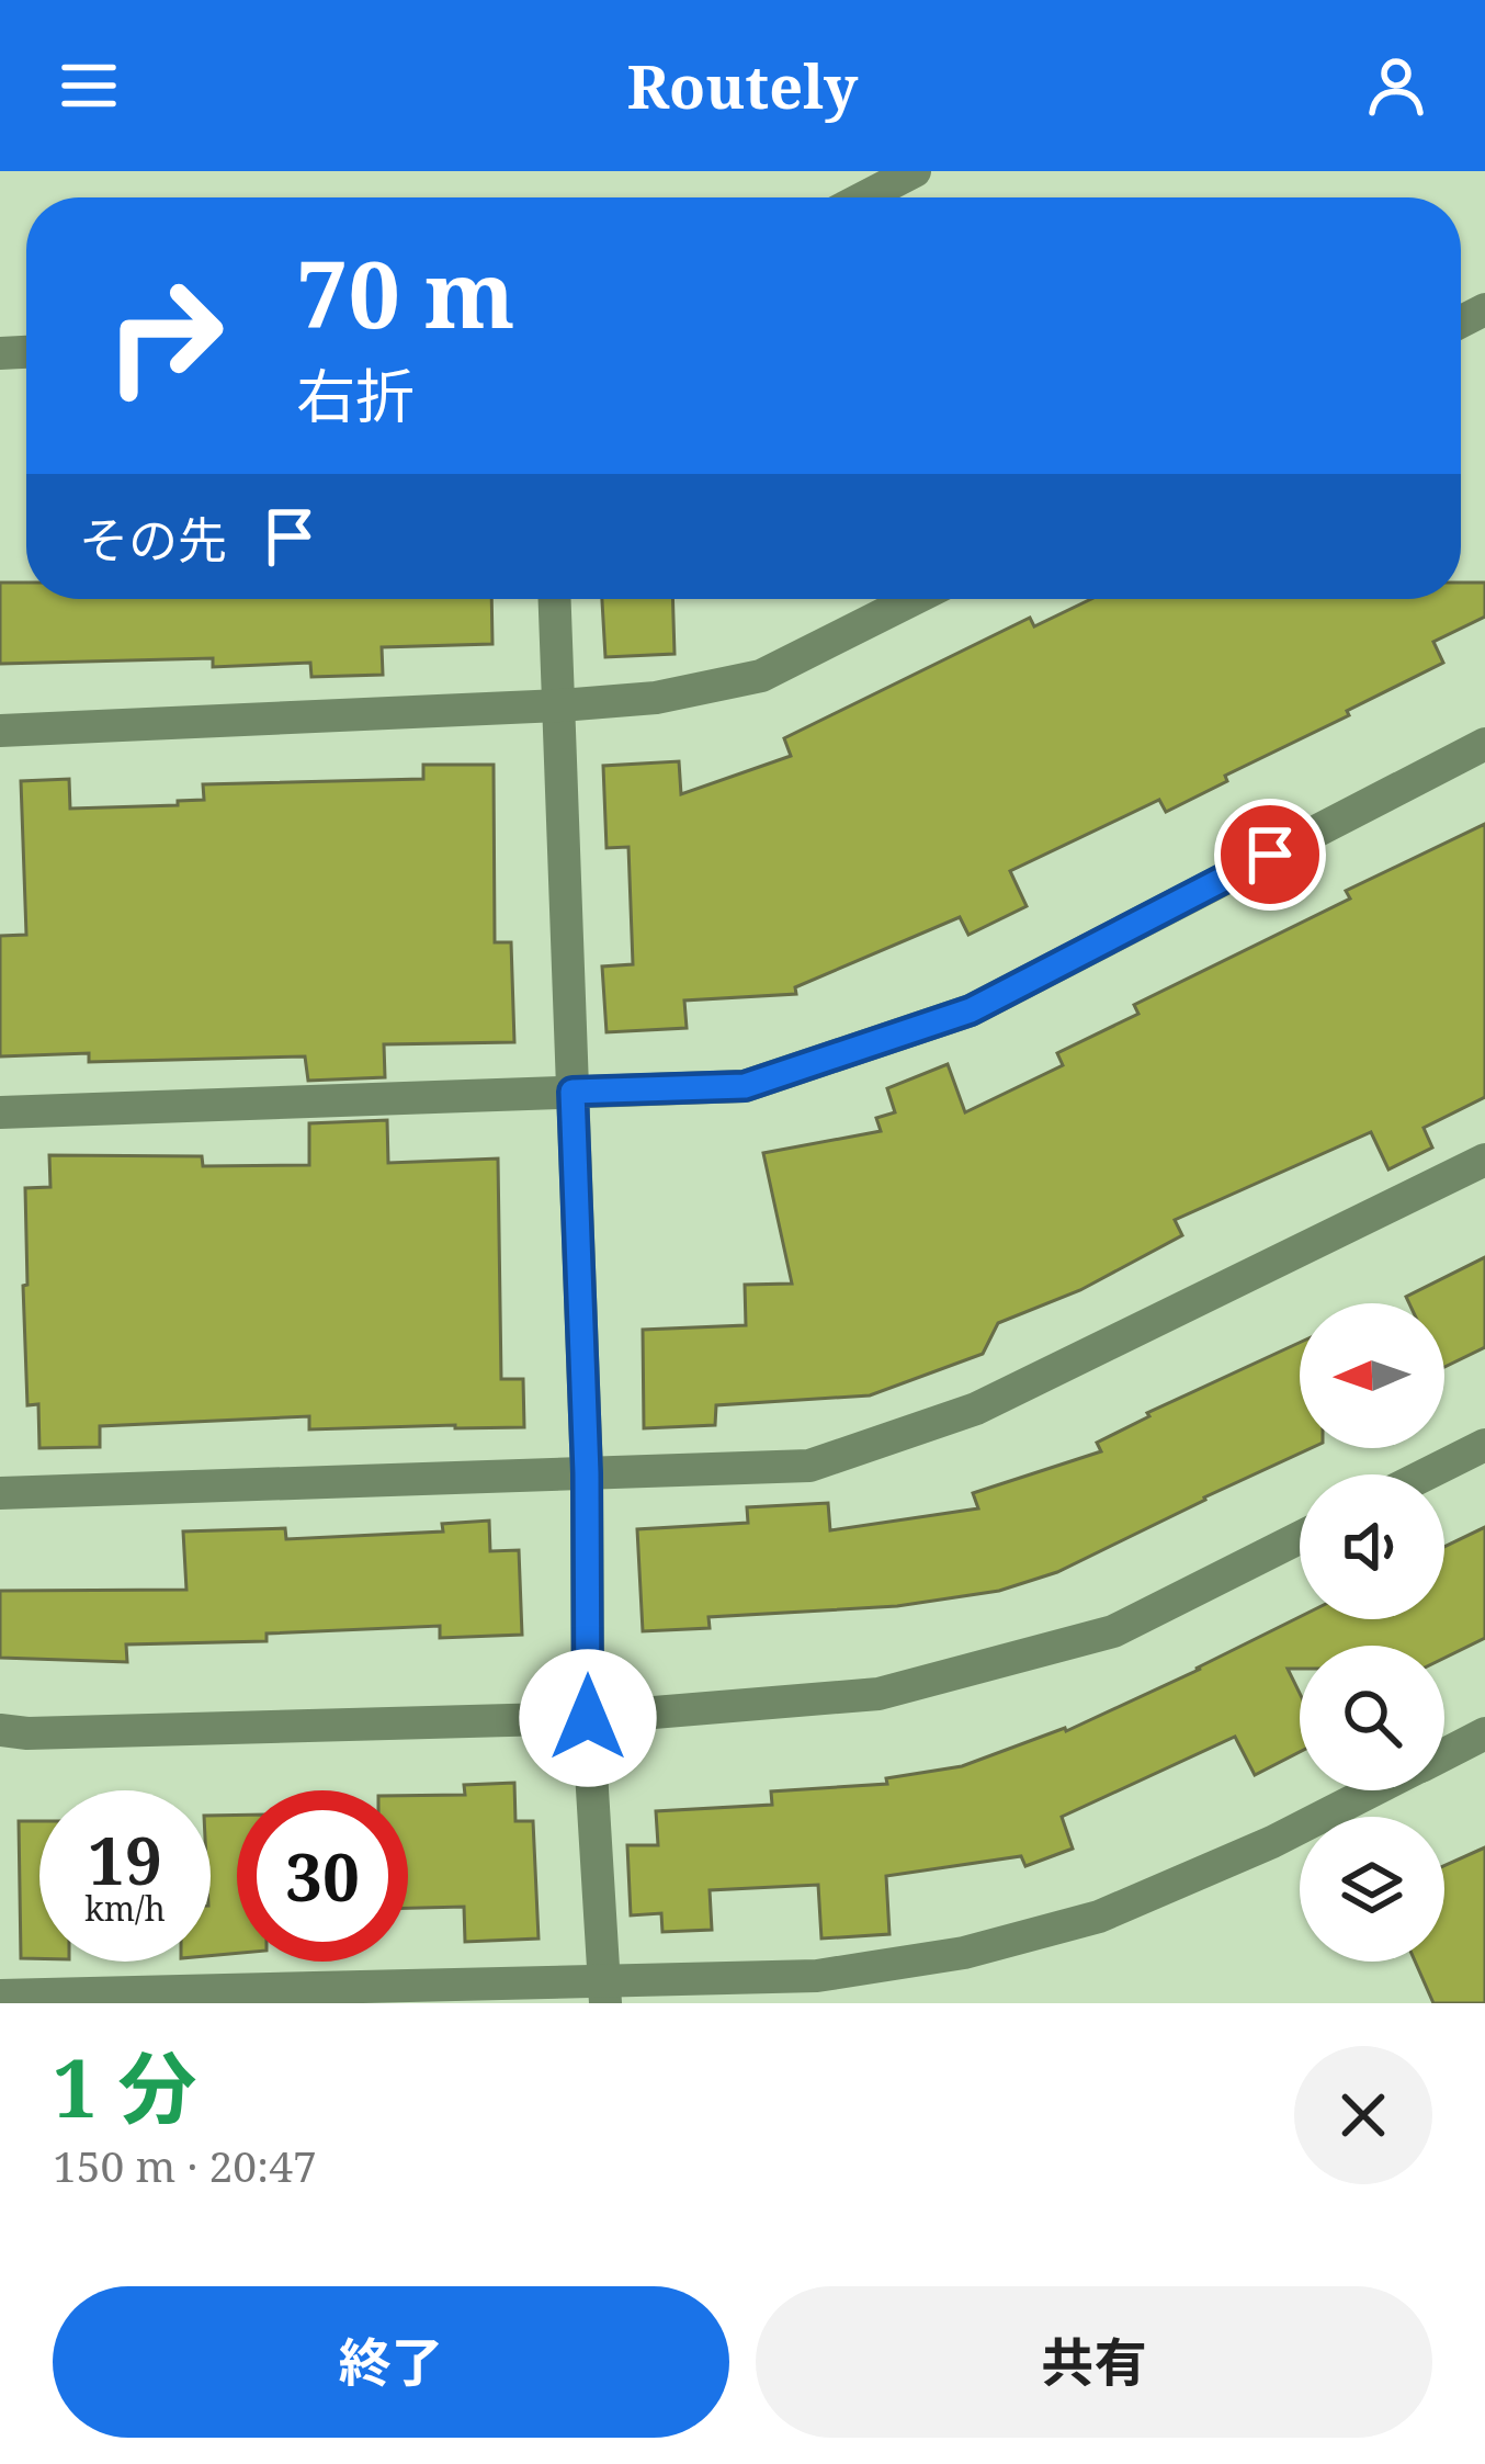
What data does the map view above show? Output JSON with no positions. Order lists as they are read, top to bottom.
{
  "north": "left",
  "page": {
    "header": "Routely",
    "turn": ["70 m", "右折"],
    "then": "その先",
    "speed": "19 km/h",
    "limit": "30",
    "heading": ["1 分", "150 m · 20:47"],
    "buttons": ["終了", "共有"]
  }
}
